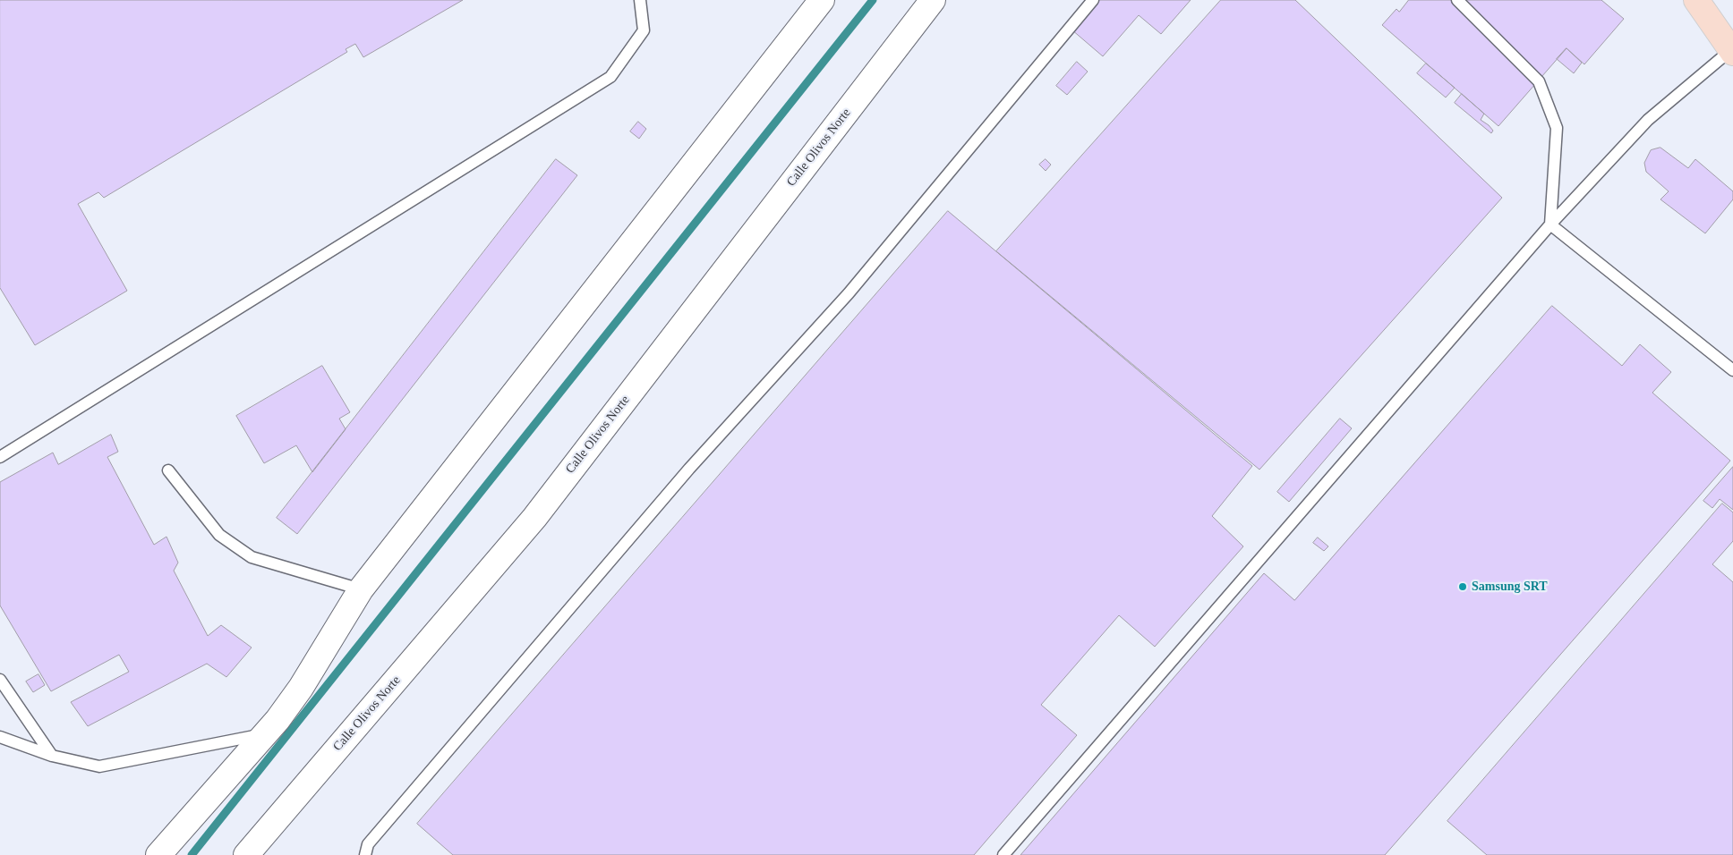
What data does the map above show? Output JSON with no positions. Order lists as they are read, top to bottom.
{
  "streets": {
    "main road": ["Calle Olivos Norte"]
  },
  "places": ["Samsung SRT"]
}
